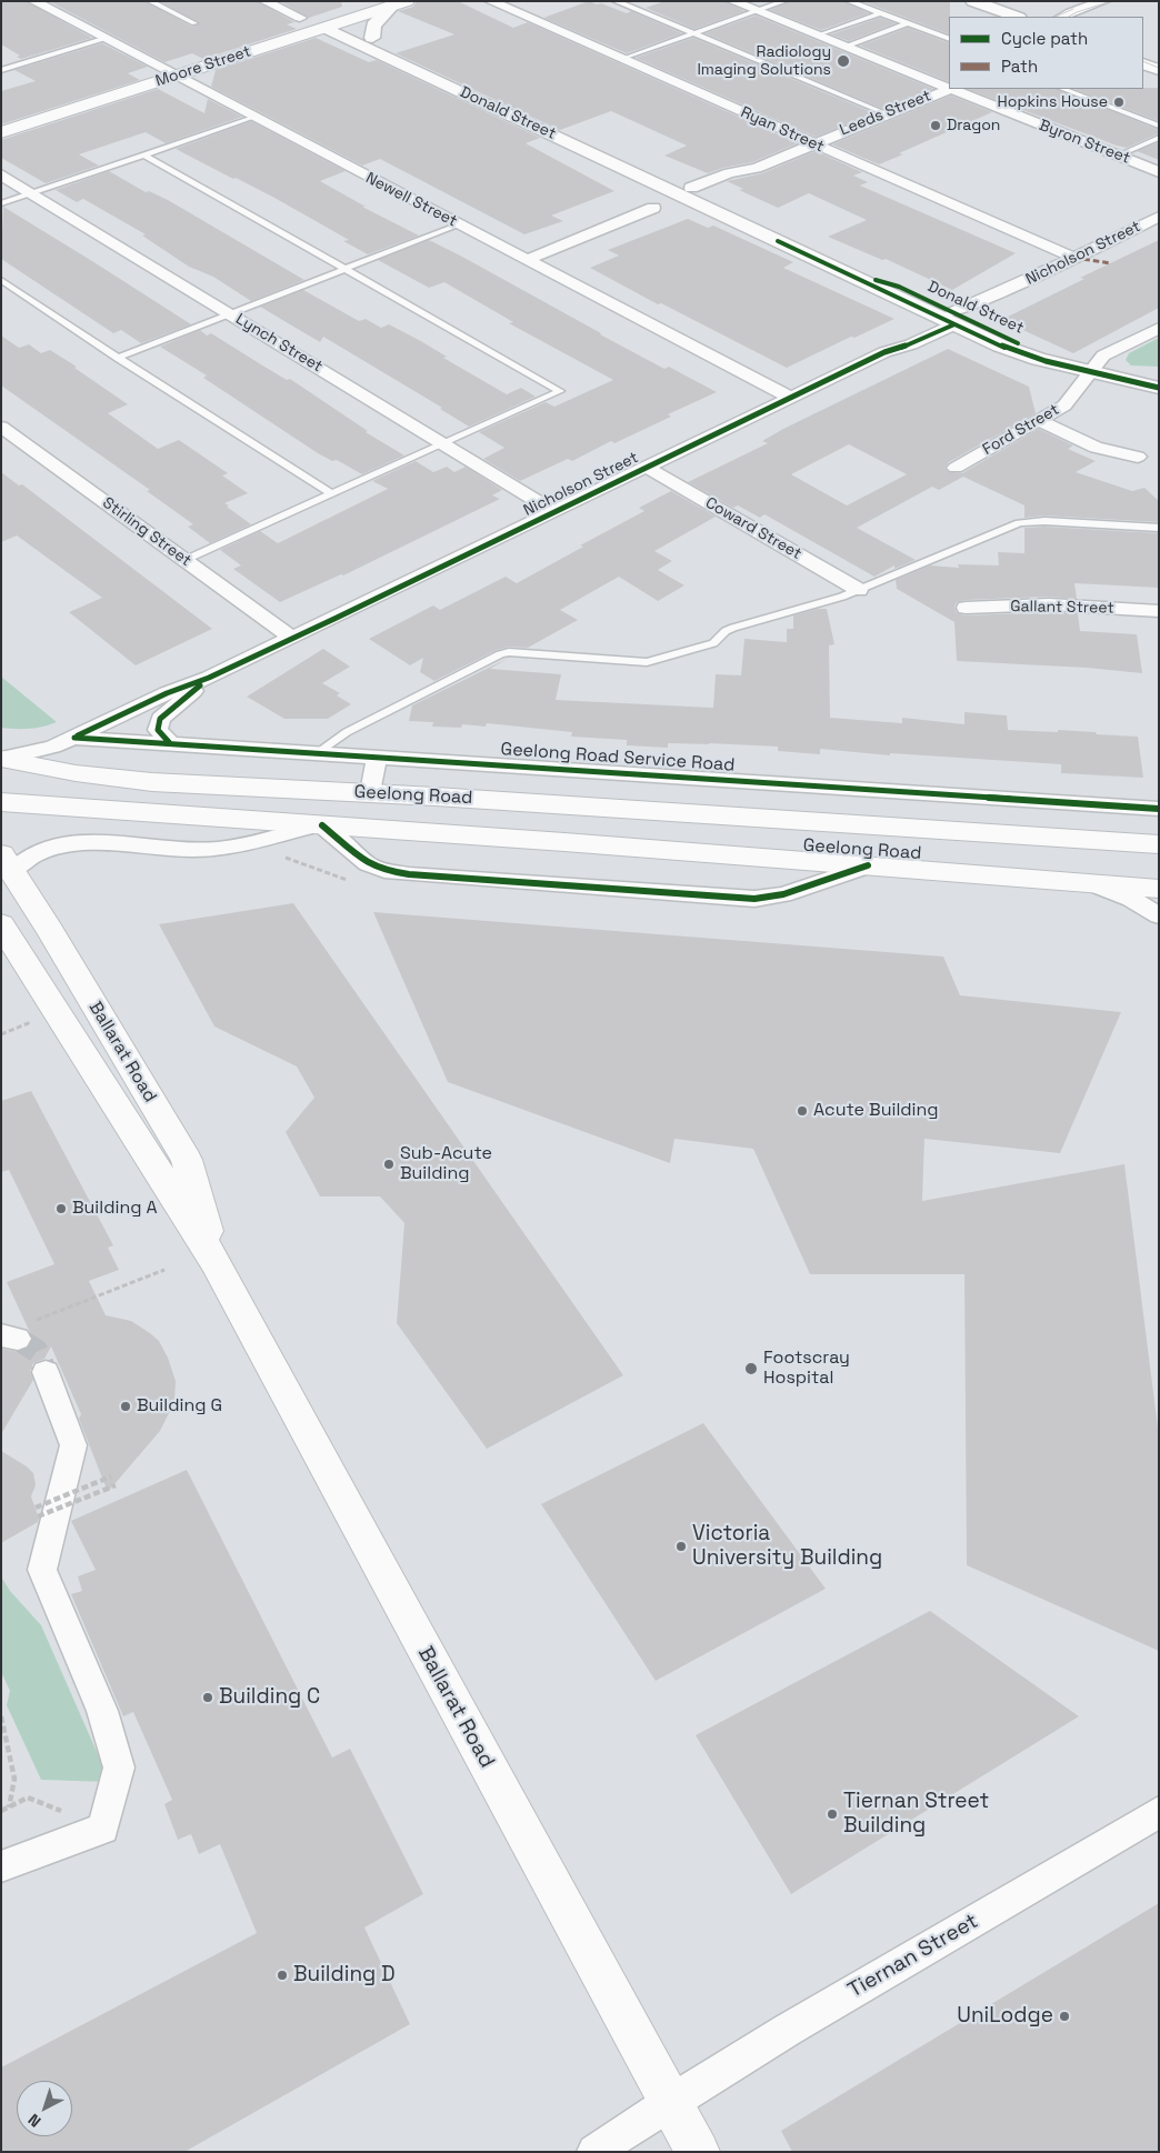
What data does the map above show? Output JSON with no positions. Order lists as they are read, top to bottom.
{
  "streets": {
    "main road": ["Moore Street", "Geelong Road", "Ballarat Road"],
    "street": [
      "Donald Street",
      "Leeds Street",
      "Ryan Street",
      "Byron Street",
      "Newell Street",
      "Nicholson Street",
      "Lynch Street",
      "Ford Street",
      "Coward Street",
      "Stirling Street",
      "Gallant Street",
      "Geelong Road Service Road",
      "Tiernan Street"
    ]
  },
  "crossings": [
    ["Moore Street", "Donald Street"],
    ["Moore Street", "Newell Street"],
    ["Donald Street", "Leeds Street"],
    ["Donald Street", "Nicholson Street"],
    ["Donald Street", "Ford Street"],
    ["Leeds Street", "Ryan Street"],
    ["Ryan Street", "Nicholson Street"],
    ["Newell Street", "Nicholson Street"],
    ["Nicholson Street", "Lynch Street"],
    ["Nicholson Street", "Coward Street"],
    ["Nicholson Street", "Stirling Street"],
    ["Nicholson Street", "Geelong Road Service Road"],
    ["Geelong Road Service Road", "Geelong Road"],
    ["Ballarat Road", "Tiernan Street"]
  ],
  "places": [
    "Radiology Imaging Solutions",
    "Hopkins House",
    "Dragon",
    "Acute Building",
    "Sub-Acute Building",
    "Building A",
    "Footscray Hospital",
    "Building G",
    "Victoria University Building",
    "Building C",
    "Tiernan Street Building",
    "Building D",
    "UniLodge"
  ],
  "legend": ["Cycle path", "Path"],
  "north": "bottom left"
}
